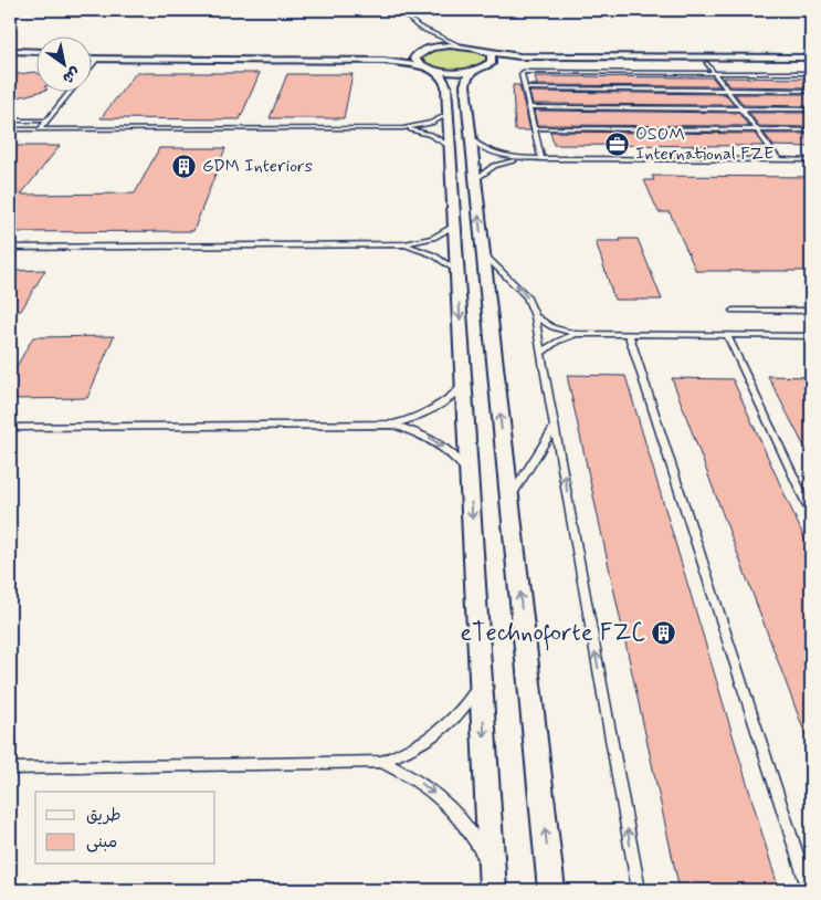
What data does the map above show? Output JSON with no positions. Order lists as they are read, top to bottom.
{
  "places": {
    "office": ["OSOM International FZE"],
    "building": ["GDM Interiors", "eTechnoforte FZC"]
  },
  "legend": ["طريق", "مبنى"],
  "north": "bottom right"
}
